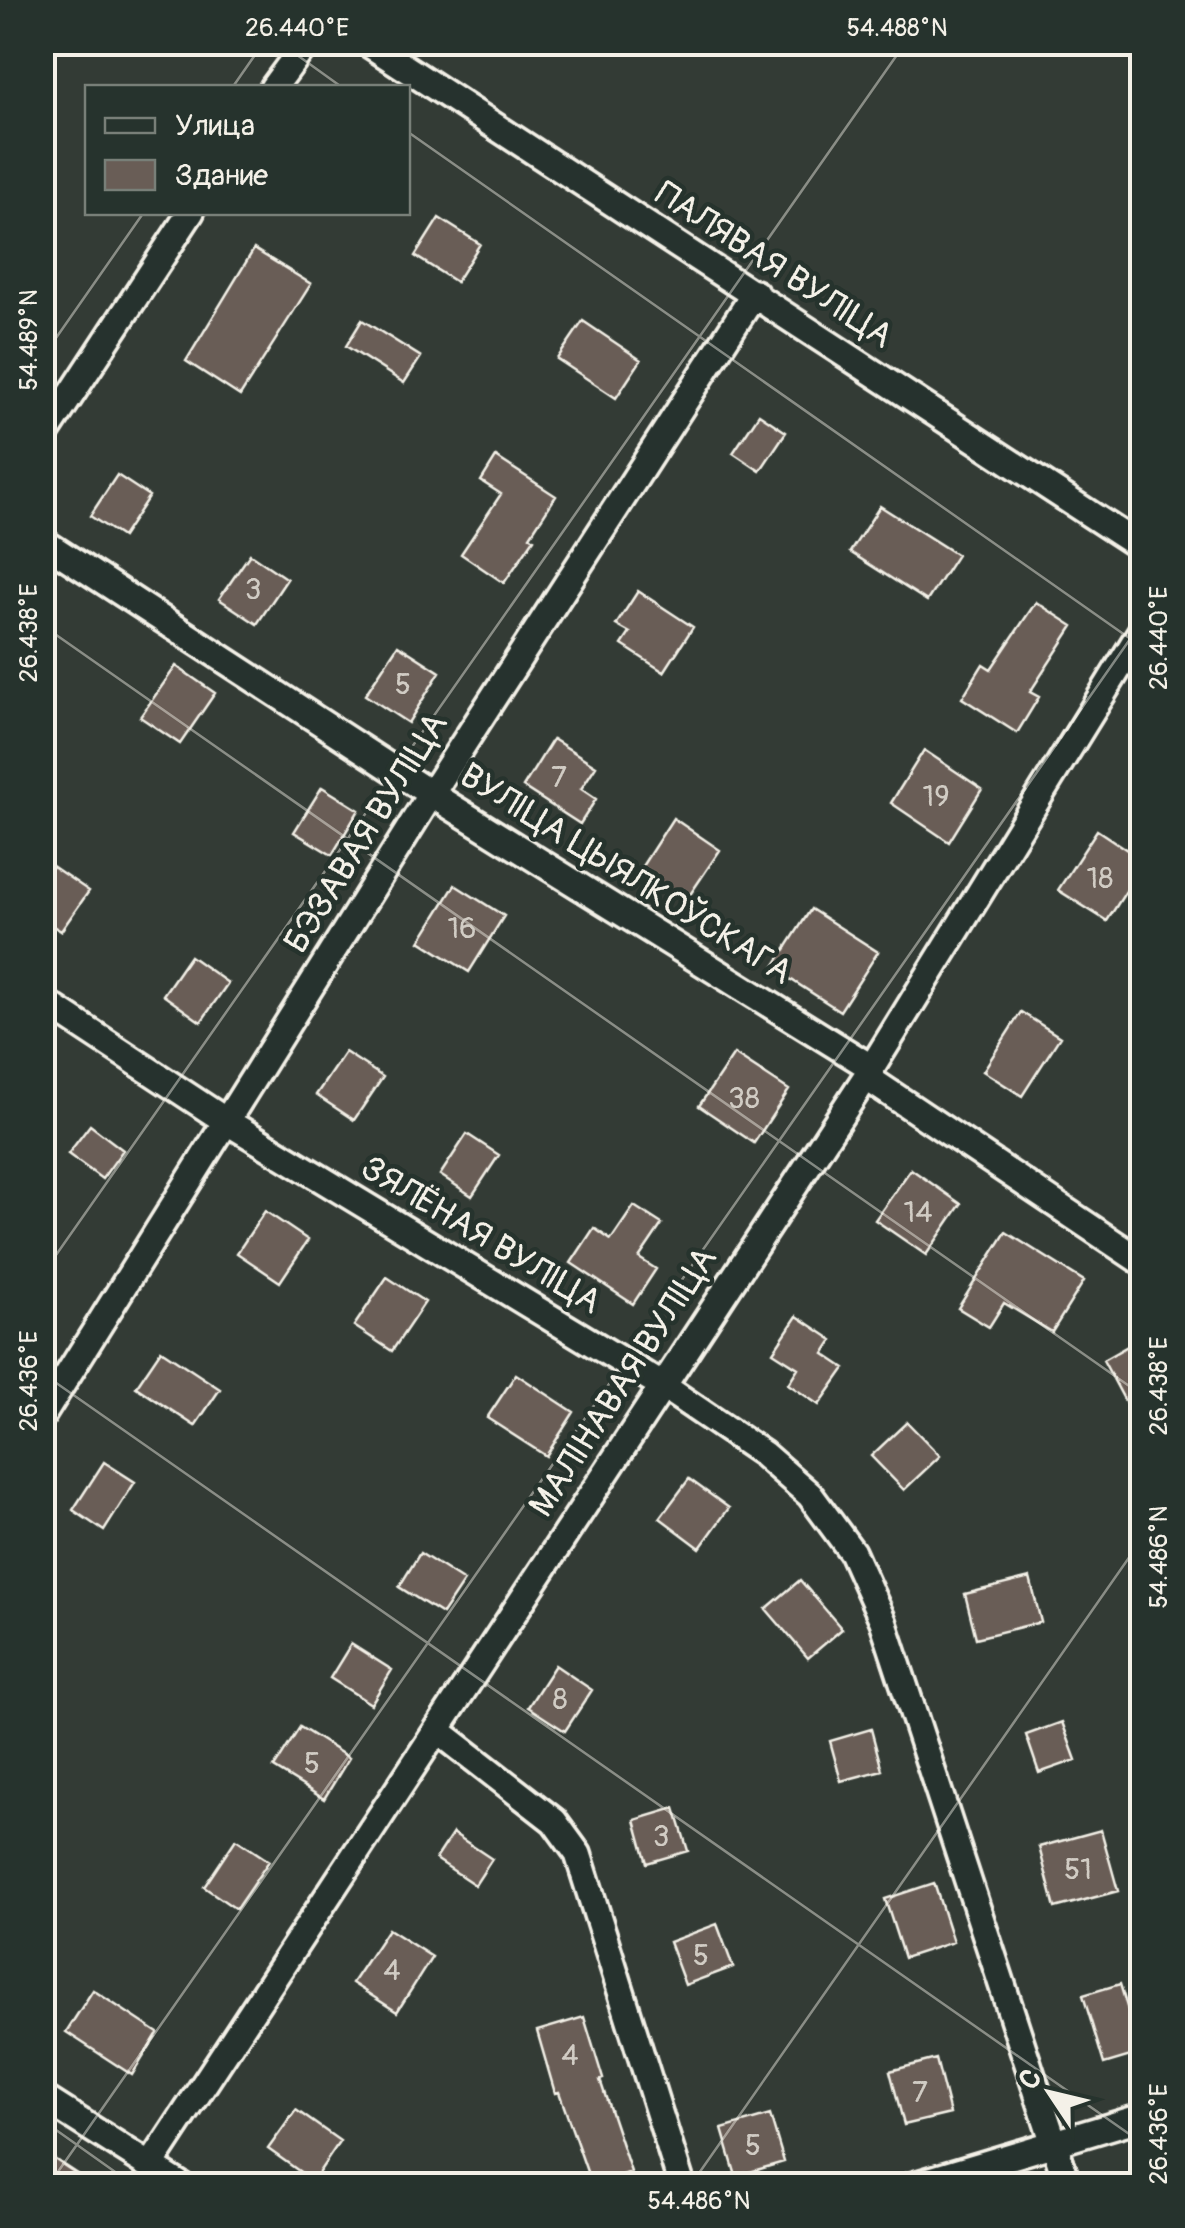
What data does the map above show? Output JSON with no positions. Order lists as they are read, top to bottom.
{
  "streets": {
    "street": [
      "ПАЛЯВАЯ ВУЛІЦА",
      "БЭЗАВАЯ ВУЛІЦА",
      "ВУЛІЦА ЦЫЯЛКОЎСКАГА",
      "ЗЯЛЁНАЯ ВУЛІЦА",
      "МАЛІНАВАЯ ВУЛІЦА"
    ]
  },
  "crossings": [
    ["ПАЛЯВАЯ ВУЛІЦА", "БЭЗАВАЯ ВУЛІЦА"],
    ["БЭЗАВАЯ ВУЛІЦА", "ВУЛІЦА ЦЫЯЛКОЎСКАГА"],
    ["БЭЗАВАЯ ВУЛІЦА", "ЗЯЛЁНАЯ ВУЛІЦА"],
    ["ВУЛІЦА ЦЫЯЛКОЎСКАГА", "МАЛІНАВАЯ ВУЛІЦА"],
    ["ЗЯЛЁНАЯ ВУЛІЦА", "МАЛІНАВАЯ ВУЛІЦА"]
  ],
  "house_numbers": [
    "3",
    "5",
    "7",
    "19",
    "18",
    "16",
    "38",
    "14",
    "8",
    "5",
    "3",
    "51",
    "5",
    "4",
    "4",
    "7",
    "5"
  ],
  "legend": ["Улица", "Здание"],
  "north": "top left",
  "coordinates": [
    "26.440°E",
    "54.488°N",
    "54.489°N",
    "26.438°E",
    "26.436°E",
    "54.486°N"
  ]
}
